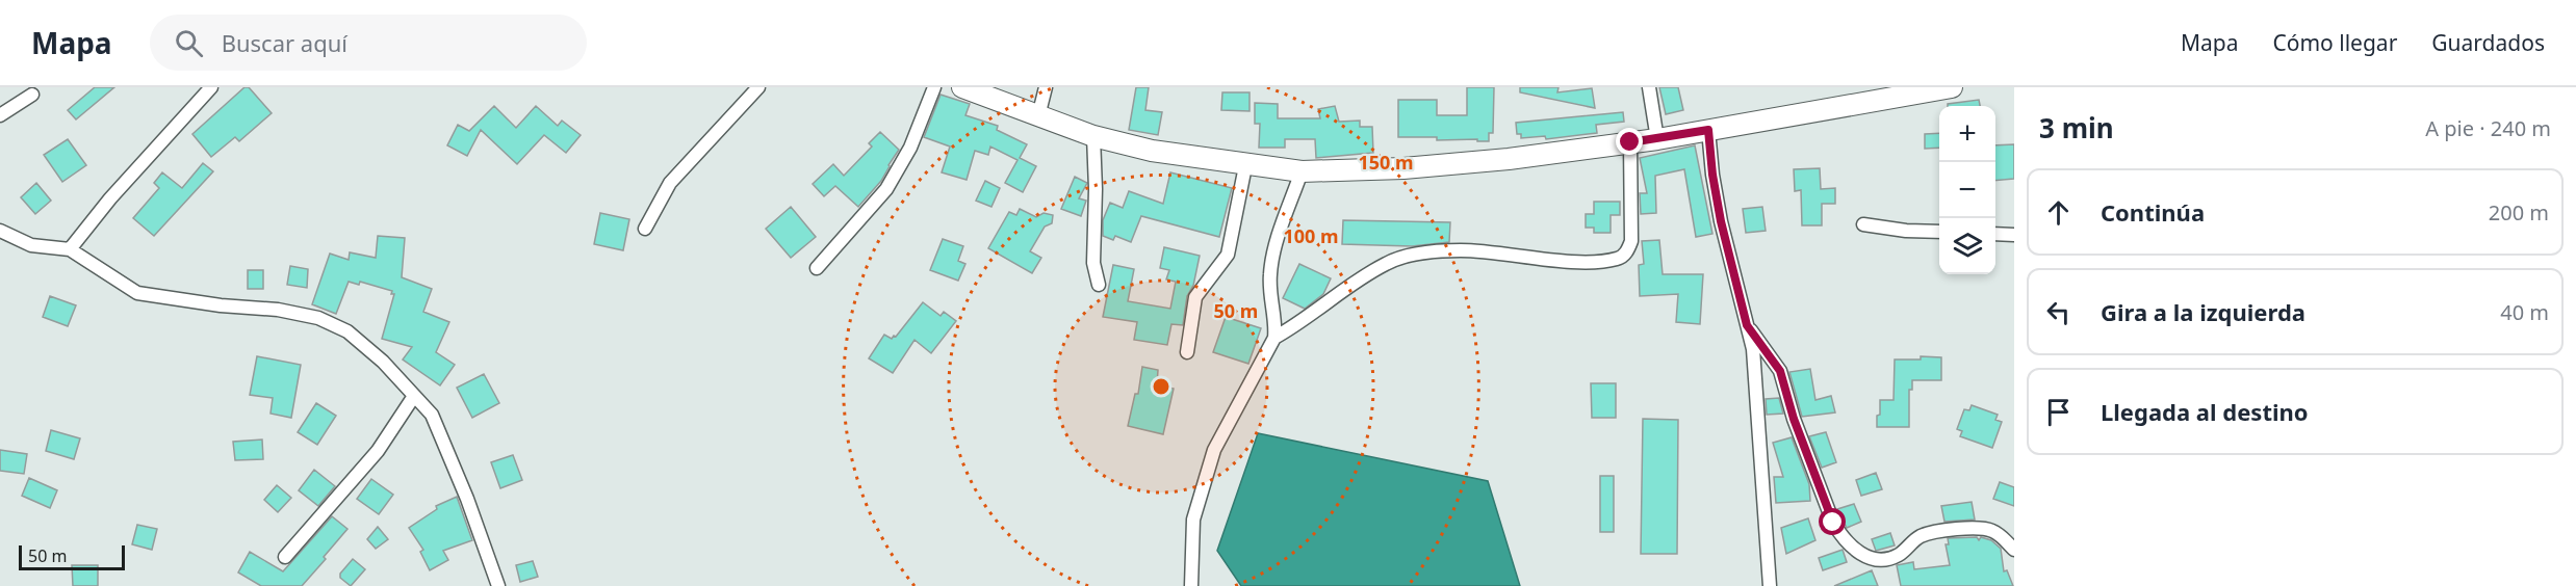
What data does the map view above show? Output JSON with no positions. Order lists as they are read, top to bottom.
{
  "scale_bar": "50 m",
  "page": {
    "header": "Mapa",
    "search": "Buscar aquí",
    "nav": ["Mapa", "Cómo llegar", "Guardados"],
    "heading": ["3 min", "A pie · 240 m"],
    "map_buttons": ["+", "−"],
    "list": [
      ["Continúa", "200 m"],
      ["Gira a la izquierda", "40 m"],
      "Llegada al destino"
    ],
    "scale": "50 m"
  },
  "rings": ["150 m", "100 m", "50 m"]
}
